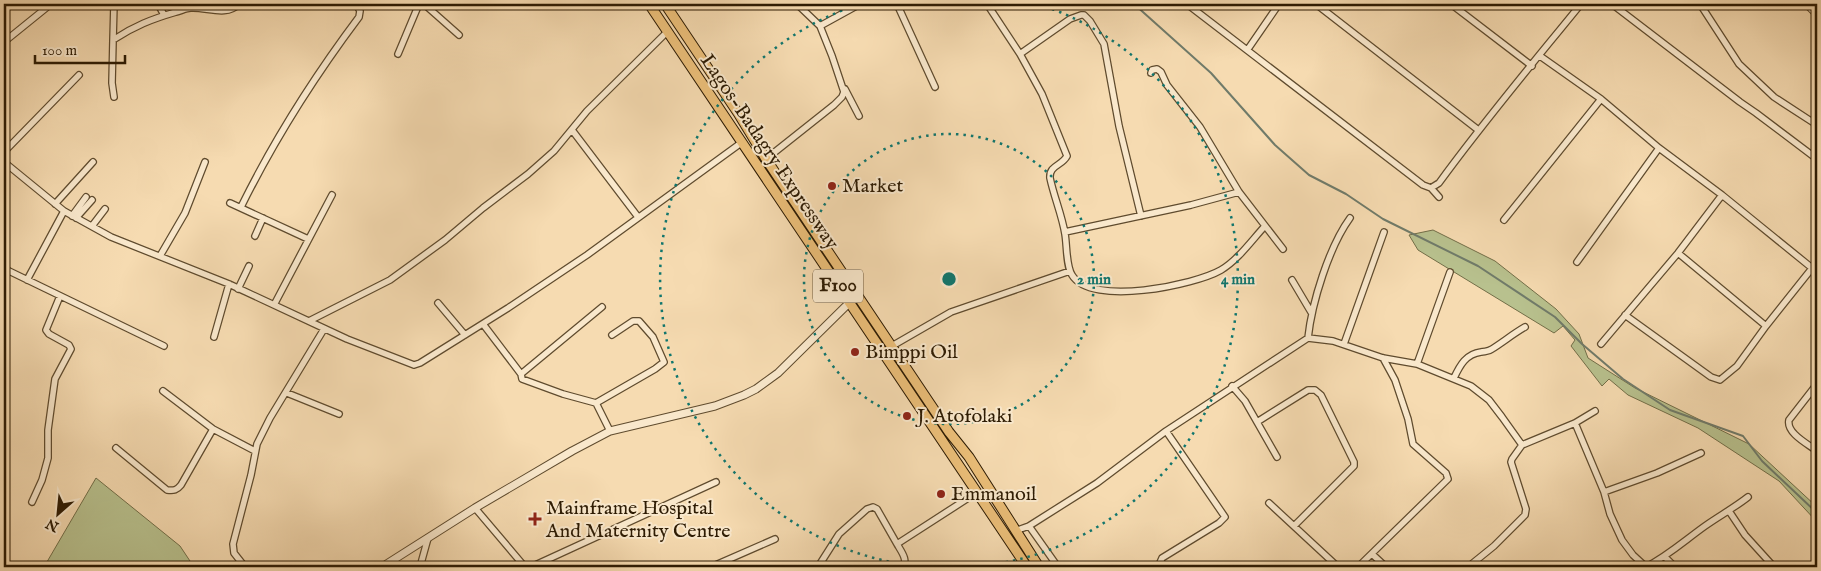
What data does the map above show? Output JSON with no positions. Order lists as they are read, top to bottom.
{
  "streets": {
    "highway": ["Lagos-Badagry Expressway", "F100"]
  },
  "places": {
    "other": [
      "Market",
      "Bimppi Oil",
      "J. Atofolaki",
      "Emmanoil"
    ],
    "health": ["Mainframe Hospital And Maternity Centre"]
  },
  "scale_bar": "100 m",
  "north": "bottom left",
  "rings": ["2 min", "4 min"]
}
